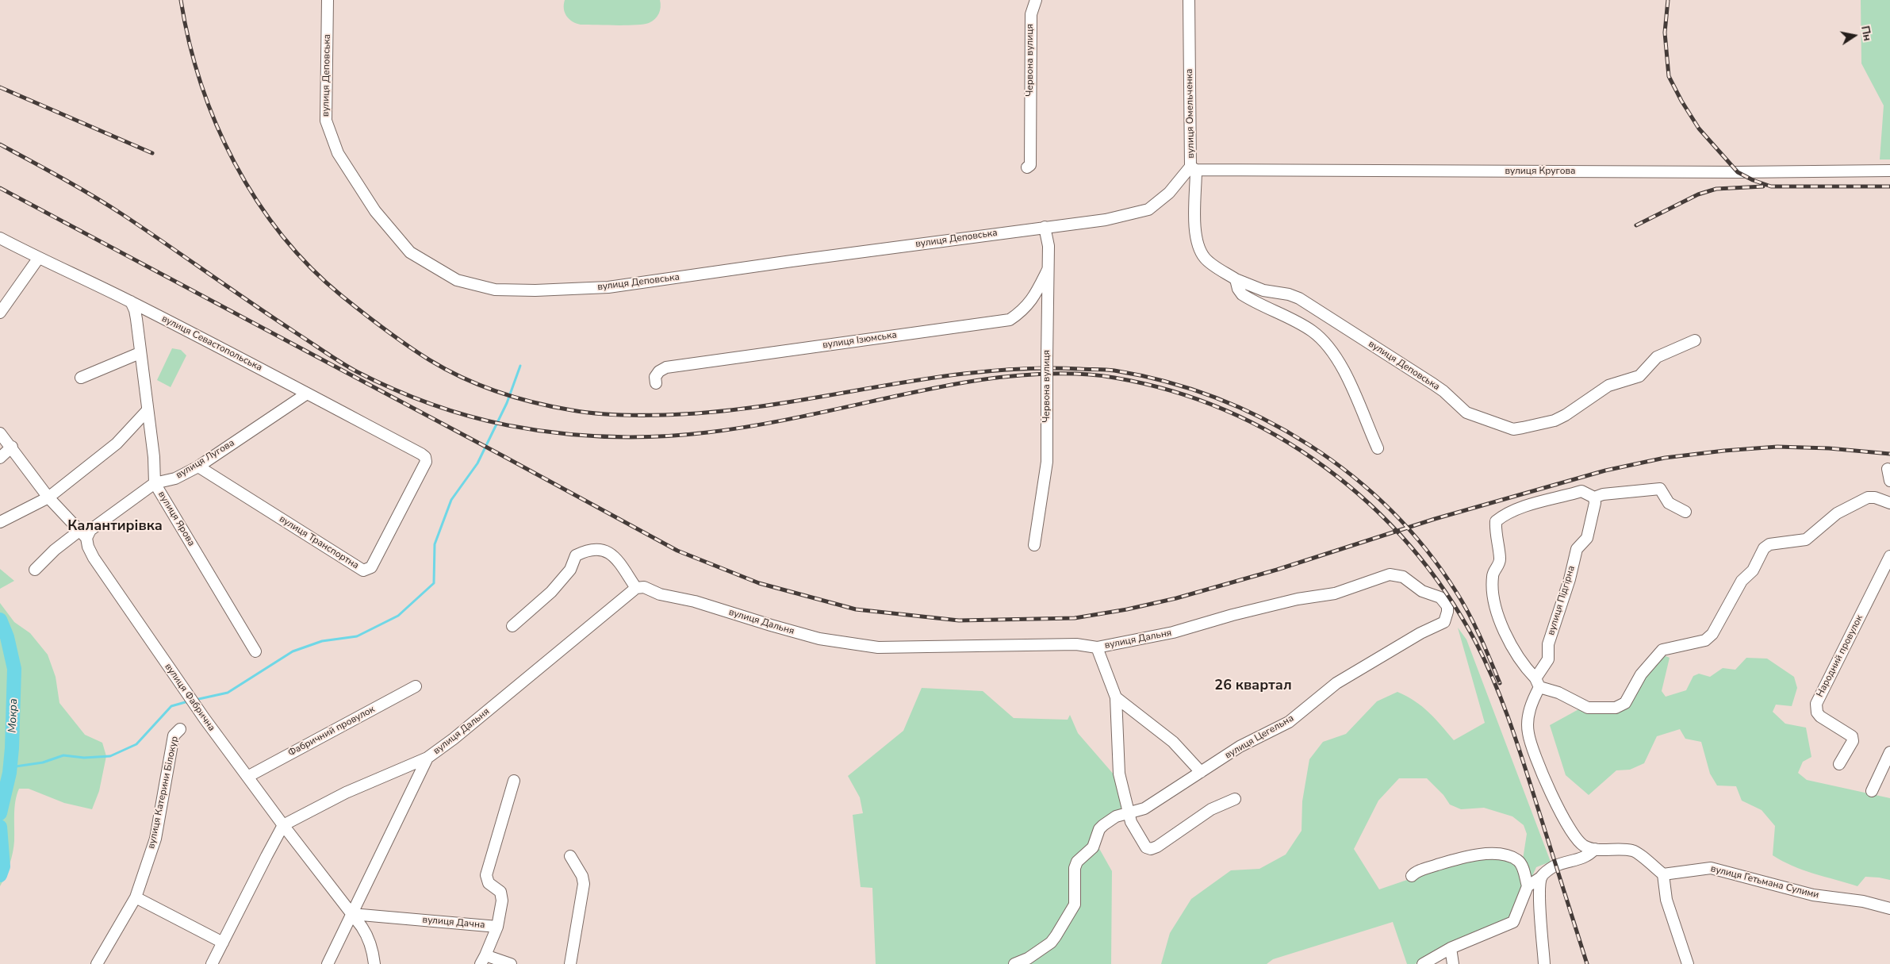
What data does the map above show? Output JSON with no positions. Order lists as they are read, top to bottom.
{
  "streets": {
    "street": [
      "Червона вулиця",
      "вулиця Деповська",
      "вулиця Омельченка",
      "вулиця Кругова",
      "вулиця Ізюмська",
      "вулиця Севастопольська",
      "вулиця Лугова",
      "вулиця Ярова",
      "вулиця Транспортна",
      "вулиця Підгірна",
      "вулиця Дальня",
      "Народний провулок",
      "вулиця Фабрична",
      "Фабричний провулок",
      "вулиця Цегельна",
      "вулиця Катерини Білокур",
      "вулиця Гетьмана Сулими",
      "вулиця Дачна"
    ]
  },
  "crossings": [
    ["Червона вулиця", "вулиця Деповська"],
    ["Червона вулиця", "вулиця Ізюмська"],
    ["вулиця Деповська", "вулиця Омельченка"],
    ["вулиця Деповська", "вулиця Кругова"],
    ["вулиця Омельченка", "вулиця Кругова"],
    ["вулиця Севастопольська", "вулиця Лугова"],
    ["вулиця Севастопольська", "вулиця Ярова"],
    ["вулиця Севастопольська", "вулиця Транспортна"],
    ["вулиця Лугова", "вулиця Ярова"],
    ["вулиця Лугова", "вулиця Транспортна"],
    ["вулиця Лугова", "вулиця Фабрична"],
    ["вулиця Дальня", "вулиця Фабрична"],
    ["вулиця Дальня", "вулиця Цегельна"],
    ["вулиця Фабрична", "Фабричний провулок"],
    ["вулиця Фабрична", "вулиця Дачна"]
  ],
  "districts": ["Калантирівка", "26 квартал"],
  "water": ["Мокра"],
  "north": "right"
}
